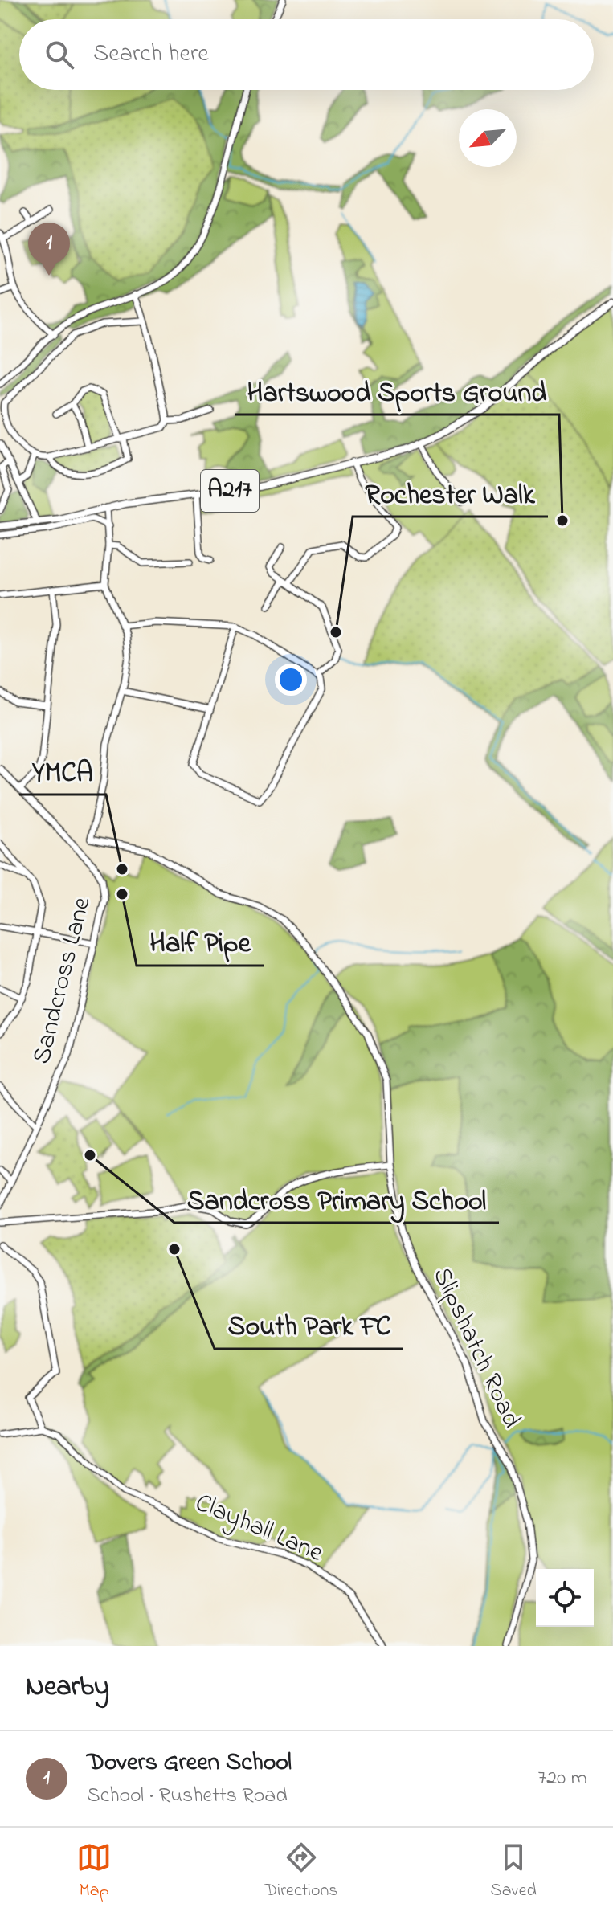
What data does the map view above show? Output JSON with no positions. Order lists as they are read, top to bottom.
{
  "streets": {
    "main road": ["A217"],
    "street": ["Sandcross Lane", "Slipshatch Road", "Clayhall Lane"]
  },
  "places": [
    "Hartswood Sports Ground",
    "Rochester Walk",
    "YMCA",
    "Half Pipe",
    "Sandcross Primary School",
    "South Park FC"
  ],
  "north": "bottom left",
  "page": {
    "search": "Search here",
    "pins": "1",
    "heading": "Nearby",
    "list": [
      {
        "mark": "1",
        "name": "Dovers Green School",
        "note": "School · Rushetts Road",
        "value": "720 m"
      }
    ],
    "nav": ["Map", "Directions", "Saved"]
  }
}
